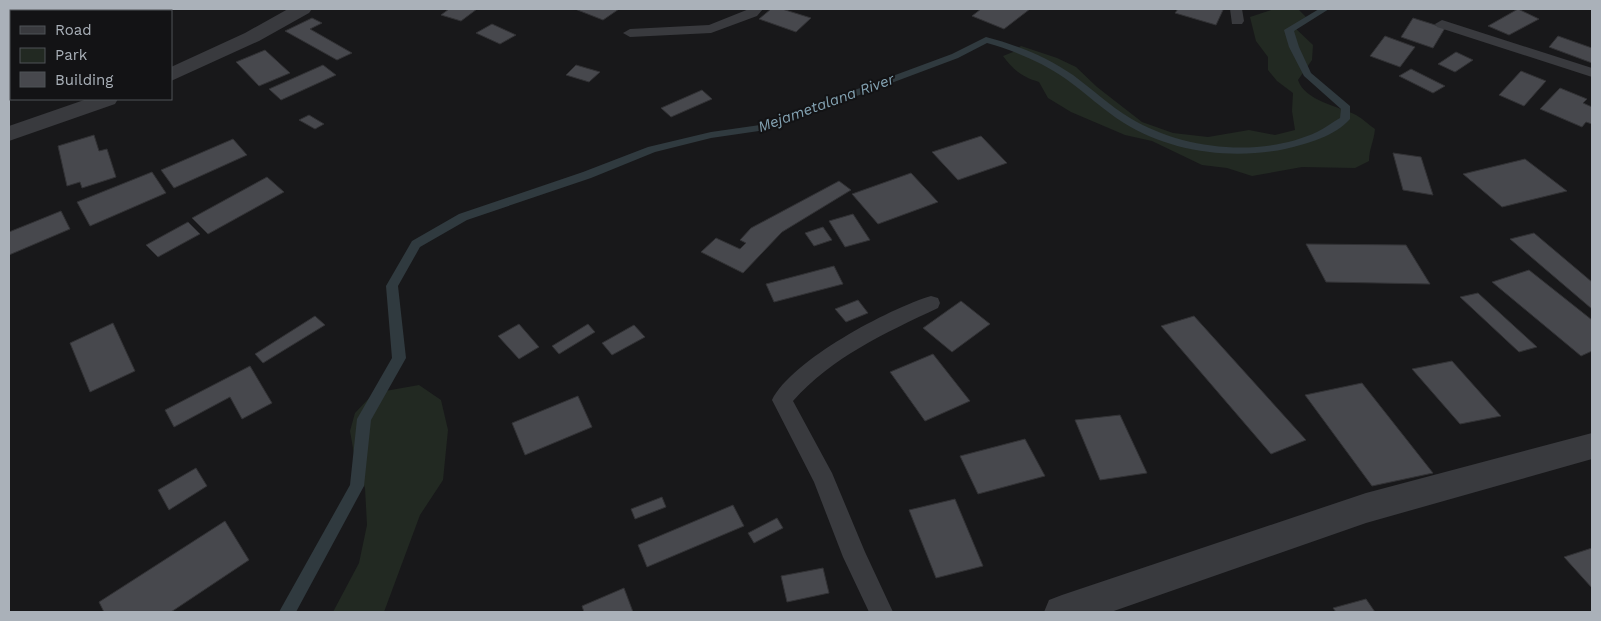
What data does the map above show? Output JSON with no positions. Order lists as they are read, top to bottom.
{
  "water": ["Mejametalana River"],
  "legend": ["Road", "Park", "Building"]
}
